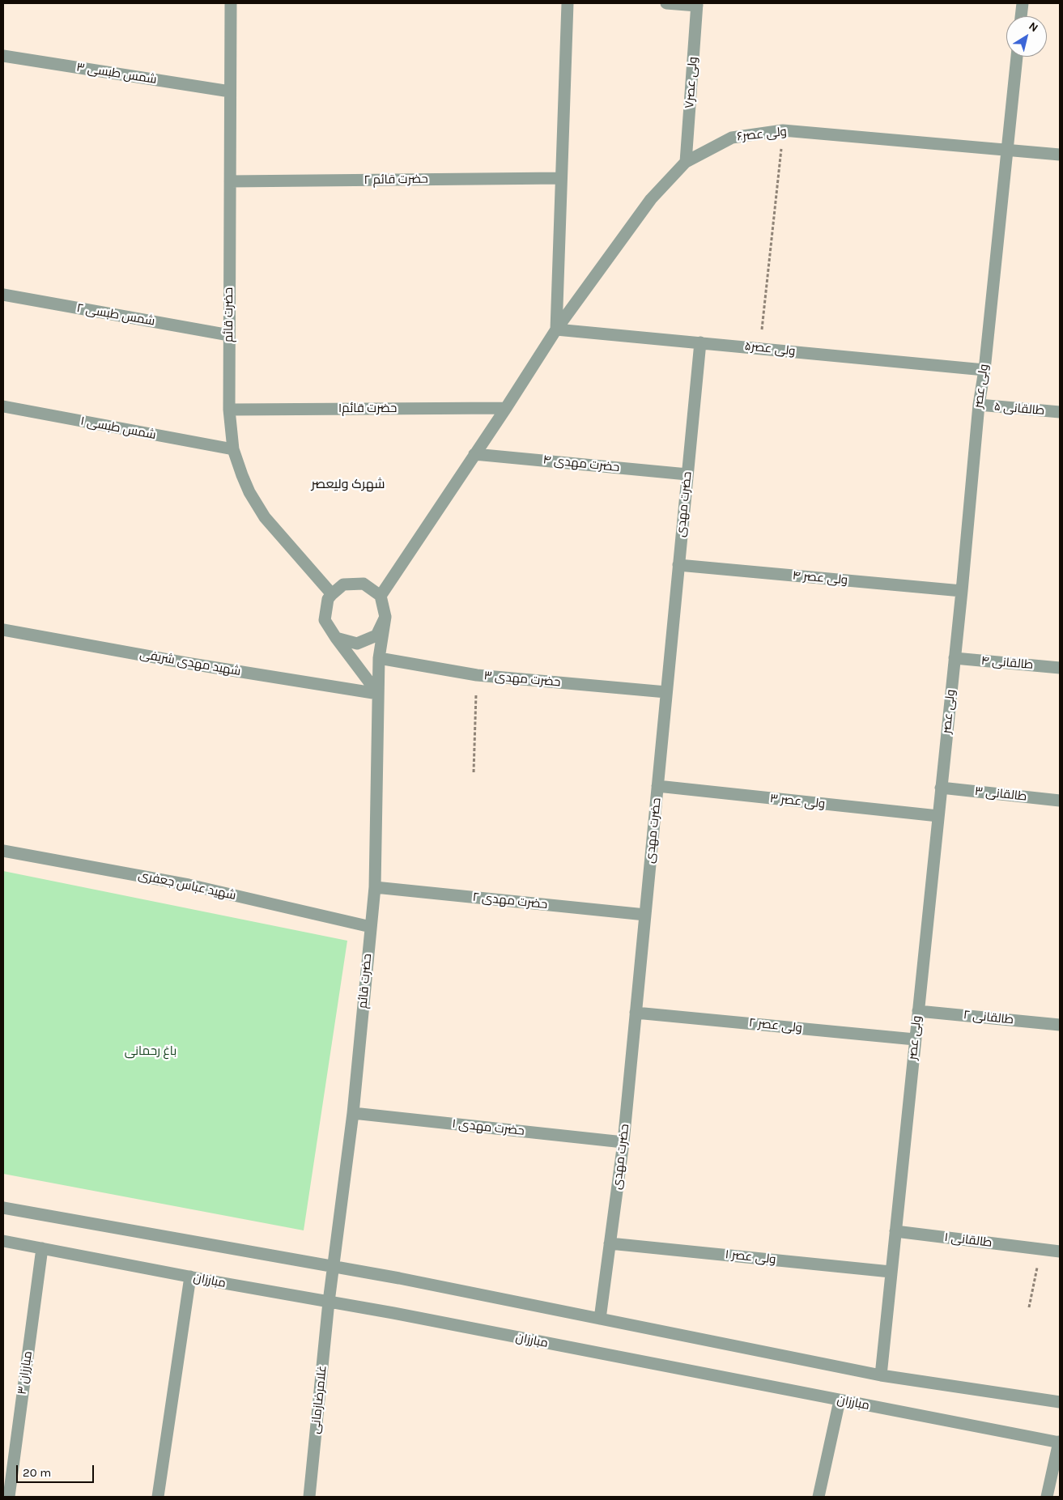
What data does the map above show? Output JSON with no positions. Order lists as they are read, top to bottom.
{
  "streets": {
    "street": [
      "شمس طبسی ۳",
      "ولی عصر۷",
      "ولی عصر۶",
      "حضرت قائم ۲",
      "شمس طبسی ۲",
      "حضرت قائم",
      "ولی عصر۵",
      "ولی عصر",
      "حضرت قائم۱",
      "طالقانی ۵",
      "شمس طبسی ۱",
      "حضرت مهدی ۴",
      "حضرت مهدی",
      "ولی عصر ۴",
      "شهید مهدی شریفی",
      "طالقانی ۴",
      "حضرت مهدی ۳",
      "طالقانی ۳",
      "ولی عصر ۳",
      "شهید عباس جعفری",
      "حضرت مهدی ۲",
      "طالقانی ۲",
      "ولی عصر ۲",
      "حضرت مهدی ۱",
      "طالقانی ۱",
      "ولی عصر ۱",
      "مبارزان",
      "مبارزان ۳",
      "غلامرضازمانی"
    ]
  },
  "crossings": [
    ["شمس طبسی ۳", "حضرت قائم"],
    ["ولی عصر۷", "ولی عصر۶"],
    ["ولی عصر۶", "ولی عصر۵"],
    ["ولی عصر۶", "ولی عصر"],
    ["حضرت قائم ۲", "حضرت قائم"],
    ["شمس طبسی ۲", "حضرت قائم"],
    ["حضرت قائم", "حضرت قائم۱"],
    ["حضرت قائم", "شمس طبسی ۱"],
    ["حضرت قائم", "شهید مهدی شریفی"],
    ["حضرت قائم", "حضرت مهدی ۳"],
    ["حضرت قائم", "شهید عباس جعفری"],
    ["حضرت قائم", "حضرت مهدی ۲"],
    ["حضرت قائم", "حضرت مهدی ۱"],
    ["حضرت قائم", "غلامرضازمانی"],
    ["ولی عصر۵", "ولی عصر"],
    ["ولی عصر۵", "حضرت مهدی"],
    ["ولی عصر", "طالقانی ۵"],
    ["ولی عصر", "ولی عصر ۴"],
    ["ولی عصر", "طالقانی ۴"],
    ["ولی عصر", "طالقانی ۳"],
    ["ولی عصر", "ولی عصر ۳"],
    ["ولی عصر", "طالقانی ۲"],
    ["ولی عصر", "ولی عصر ۲"],
    ["ولی عصر", "طالقانی ۱"],
    ["ولی عصر", "ولی عصر ۱"],
    ["حضرت مهدی ۴", "حضرت مهدی"],
    ["حضرت مهدی", "ولی عصر ۴"],
    ["حضرت مهدی", "حضرت مهدی ۳"],
    ["حضرت مهدی", "ولی عصر ۳"],
    ["حضرت مهدی", "حضرت مهدی ۲"],
    ["حضرت مهدی", "ولی عصر ۲"],
    ["حضرت مهدی", "حضرت مهدی ۱"],
    ["حضرت مهدی", "ولی عصر ۱"],
    ["مبارزان", "مبارزان ۳"],
    ["مبارزان", "غلامرضازمانی"]
  ],
  "districts": ["شهرک ولیعصر"],
  "parks": ["باغ رحمانی"],
  "scale_bar": "20 m",
  "north": "top right"
}
